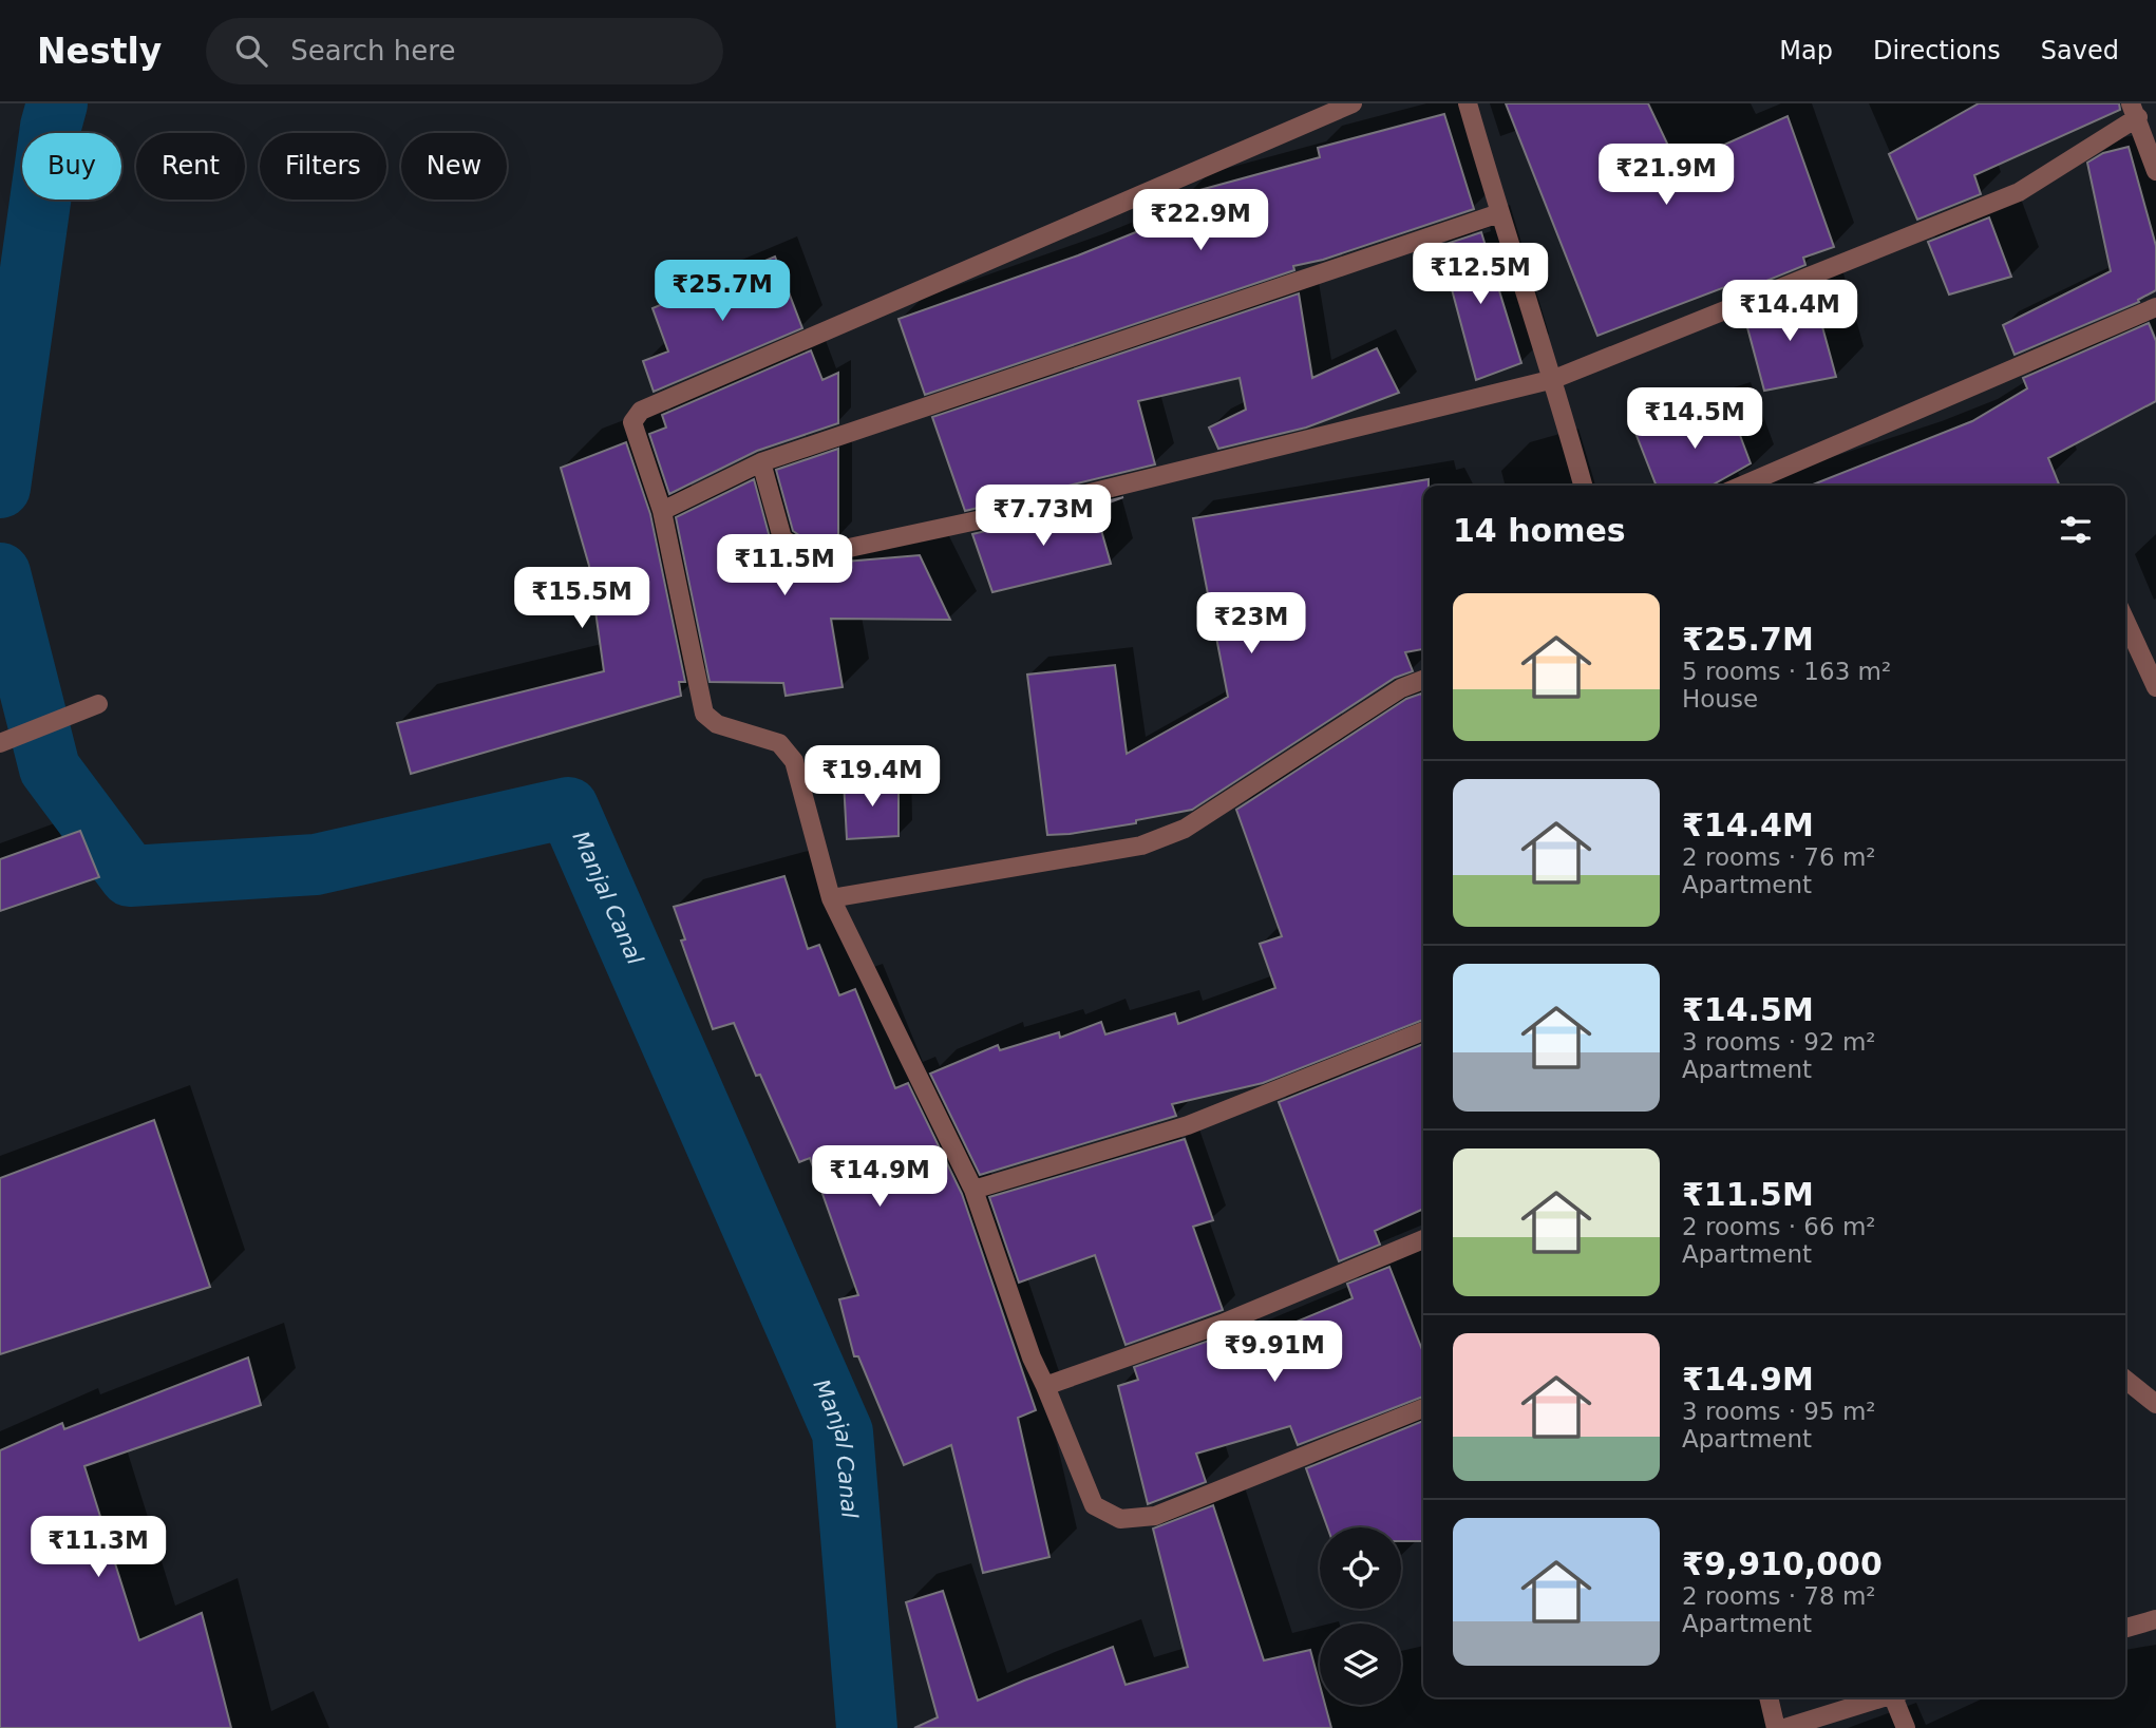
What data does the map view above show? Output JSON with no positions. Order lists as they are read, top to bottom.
{
  "water": ["Manjal Canal"],
  "page": {
    "header": "Nestly",
    "search": "Search here",
    "nav": ["Map", "Directions", "Saved"],
    "chip": [
      "Buy",
      "Rent",
      "Filters",
      "New"
    ],
    "price": [
      "₹21.9M",
      "₹22.9M",
      "₹12.5M",
      "₹25.7M",
      "₹14.4M",
      "₹14.5M",
      "₹7.73M",
      "₹11.5M",
      "₹15.5M",
      "₹23M",
      "₹19.4M",
      "₹14.9M",
      "₹9.91M",
      "₹11.3M"
    ],
    "heading": "14 homes",
    "list": [
      {
        "name": "₹25.7M",
        "note": "5 rooms · 163 m² · House"
      },
      {
        "name": "₹14.4M",
        "note": "2 rooms · 76 m² · Apartment"
      },
      {
        "name": "₹14.5M",
        "note": "3 rooms · 92 m² · Apartment"
      },
      {
        "name": "₹11.5M",
        "note": "2 rooms · 66 m² · Apartment"
      },
      {
        "name": "₹14.9M",
        "note": "3 rooms · 95 m² · Apartment"
      },
      {
        "name": "₹9,910,000",
        "note": "2 rooms · 78 m² · Apartment"
      }
    ]
  }
}
